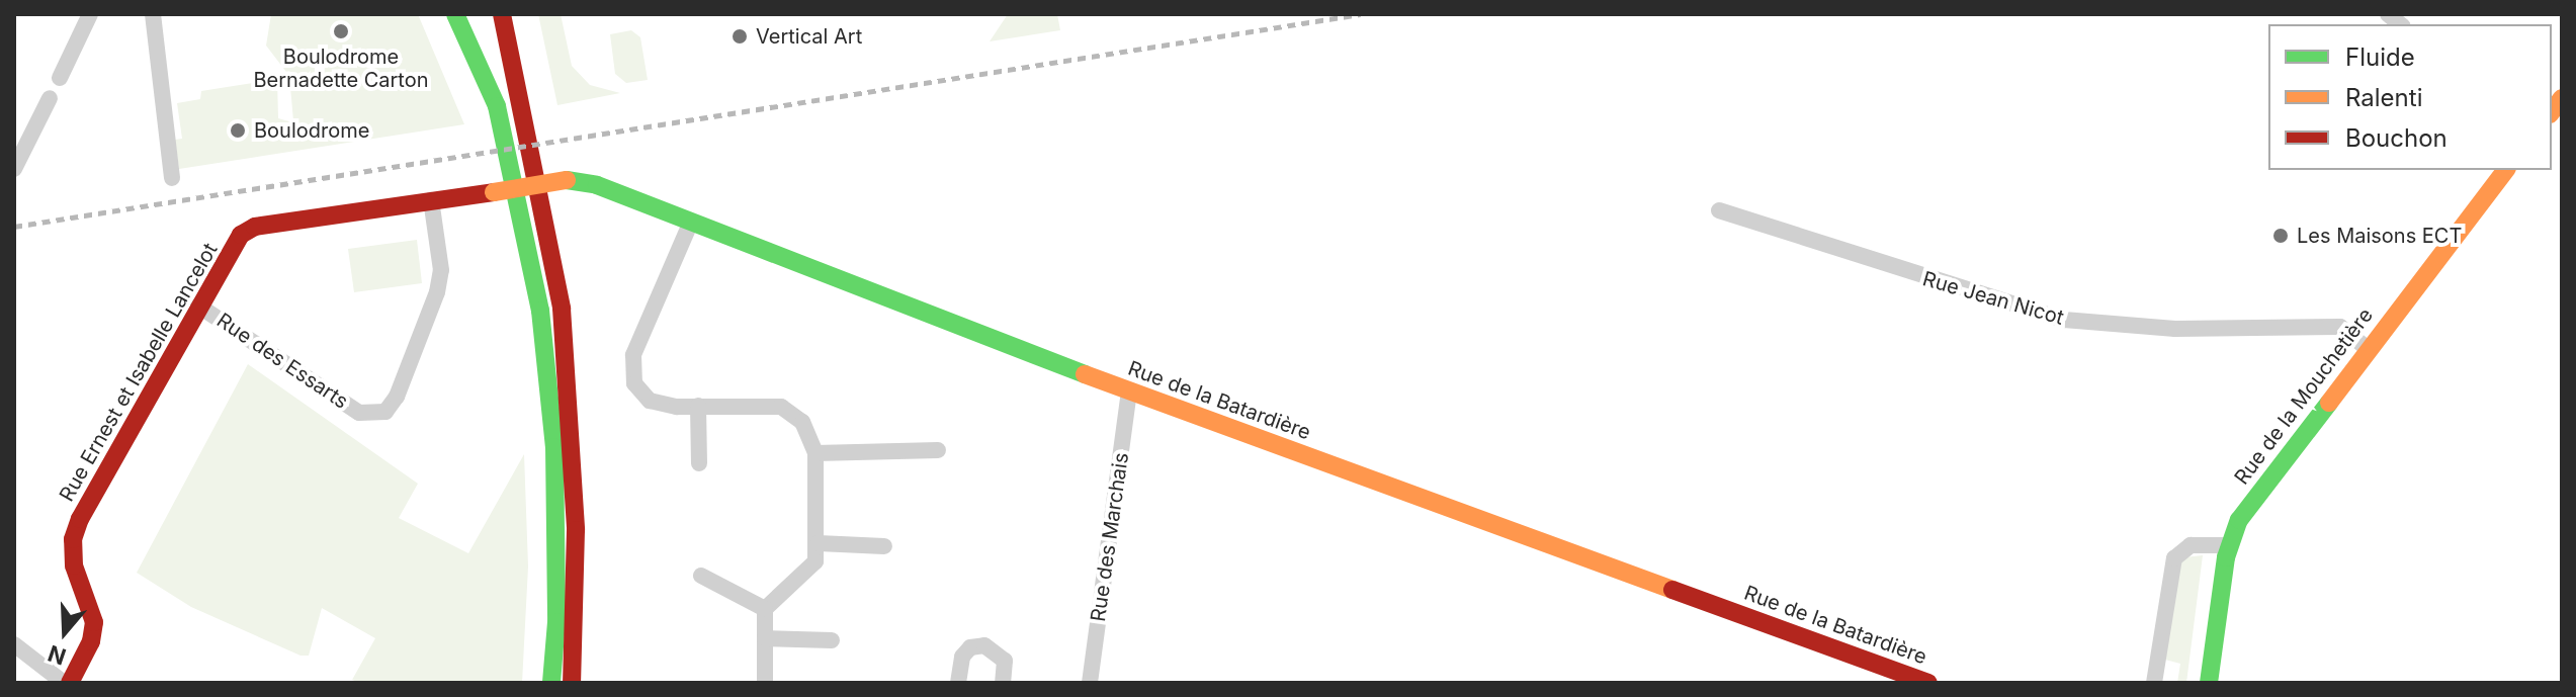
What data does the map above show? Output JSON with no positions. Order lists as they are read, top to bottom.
{
  "streets": {
    "street": [
      "Rue Jean Nicot",
      "Rue des Essarts",
      "Rue Ernest et Isabelle Lancelot",
      "Rue de la Mouchetière",
      "Rue de la Batardière",
      "Rue des Marchais"
    ]
  },
  "crossings": [
    ["Rue Jean Nicot", "Rue de la Mouchetière"],
    ["Rue des Essarts", "Rue Ernest et Isabelle Lancelot"],
    ["Rue Ernest et Isabelle Lancelot", "Rue de la Batardière"],
    ["Rue de la Batardière", "Rue des Marchais"]
  ],
  "places": [
    "Boulodrome Bernadette Carton",
    "Vertical Art",
    "Boulodrome",
    "Les Maisons ECT"
  ],
  "legend": ["Fluide", "Ralenti", "Bouchon"],
  "north": "bottom"
}
